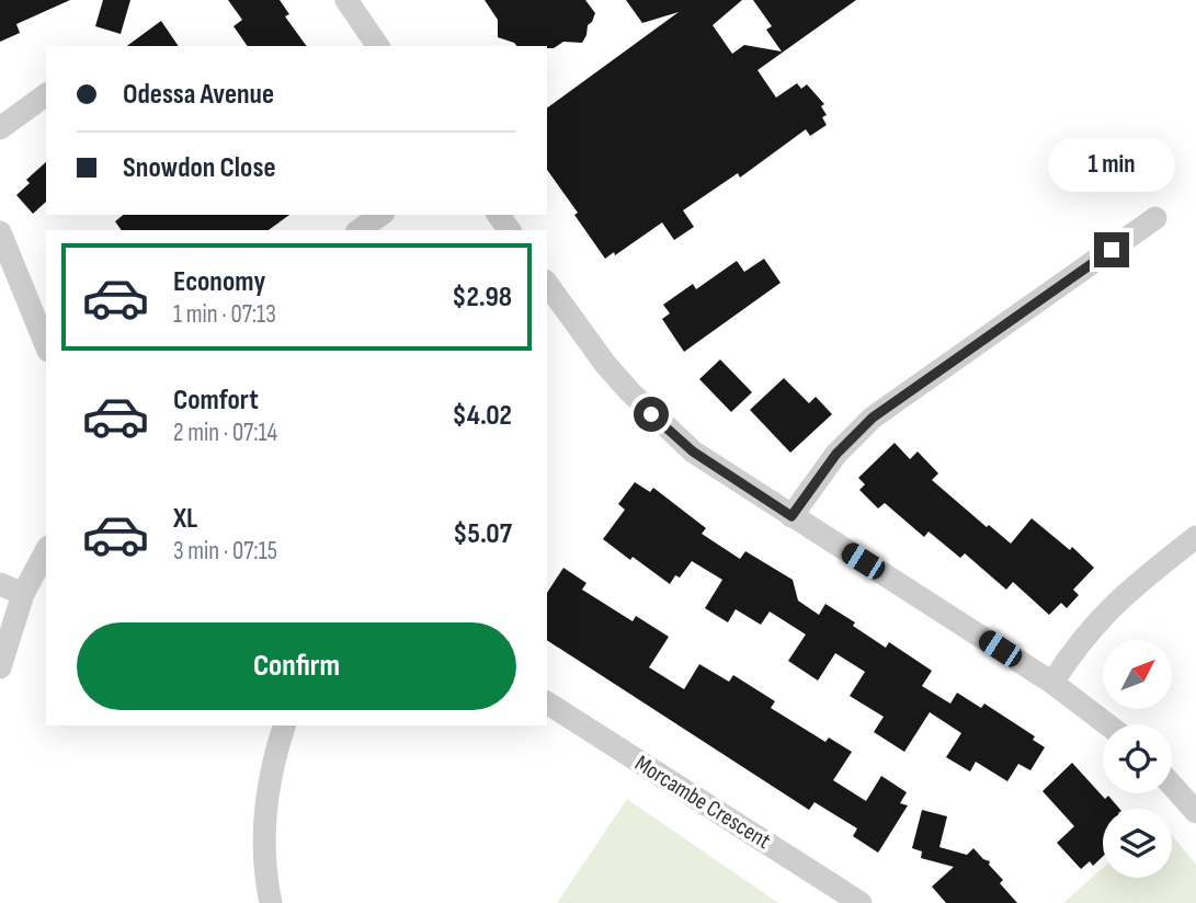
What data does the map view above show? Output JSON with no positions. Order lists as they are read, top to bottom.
{
  "streets": {
    "street": ["Morcambe Crescent"]
  },
  "north": "top right",
  "page": {
    "banner": ["Odessa Avenue", "Snowdon Close"],
    "bubble": "1 min",
    "list": [
      {
        "name": "Economy",
        "note": "1 min · 07:13",
        "value": "$2.98"
      },
      {
        "name": "Comfort",
        "note": "2 min · 07:14",
        "value": "$4.02"
      },
      {
        "name": "XL",
        "note": "3 min · 07:15",
        "value": "$5.07"
      }
    ],
    "buttons": "Confirm"
  }
}
